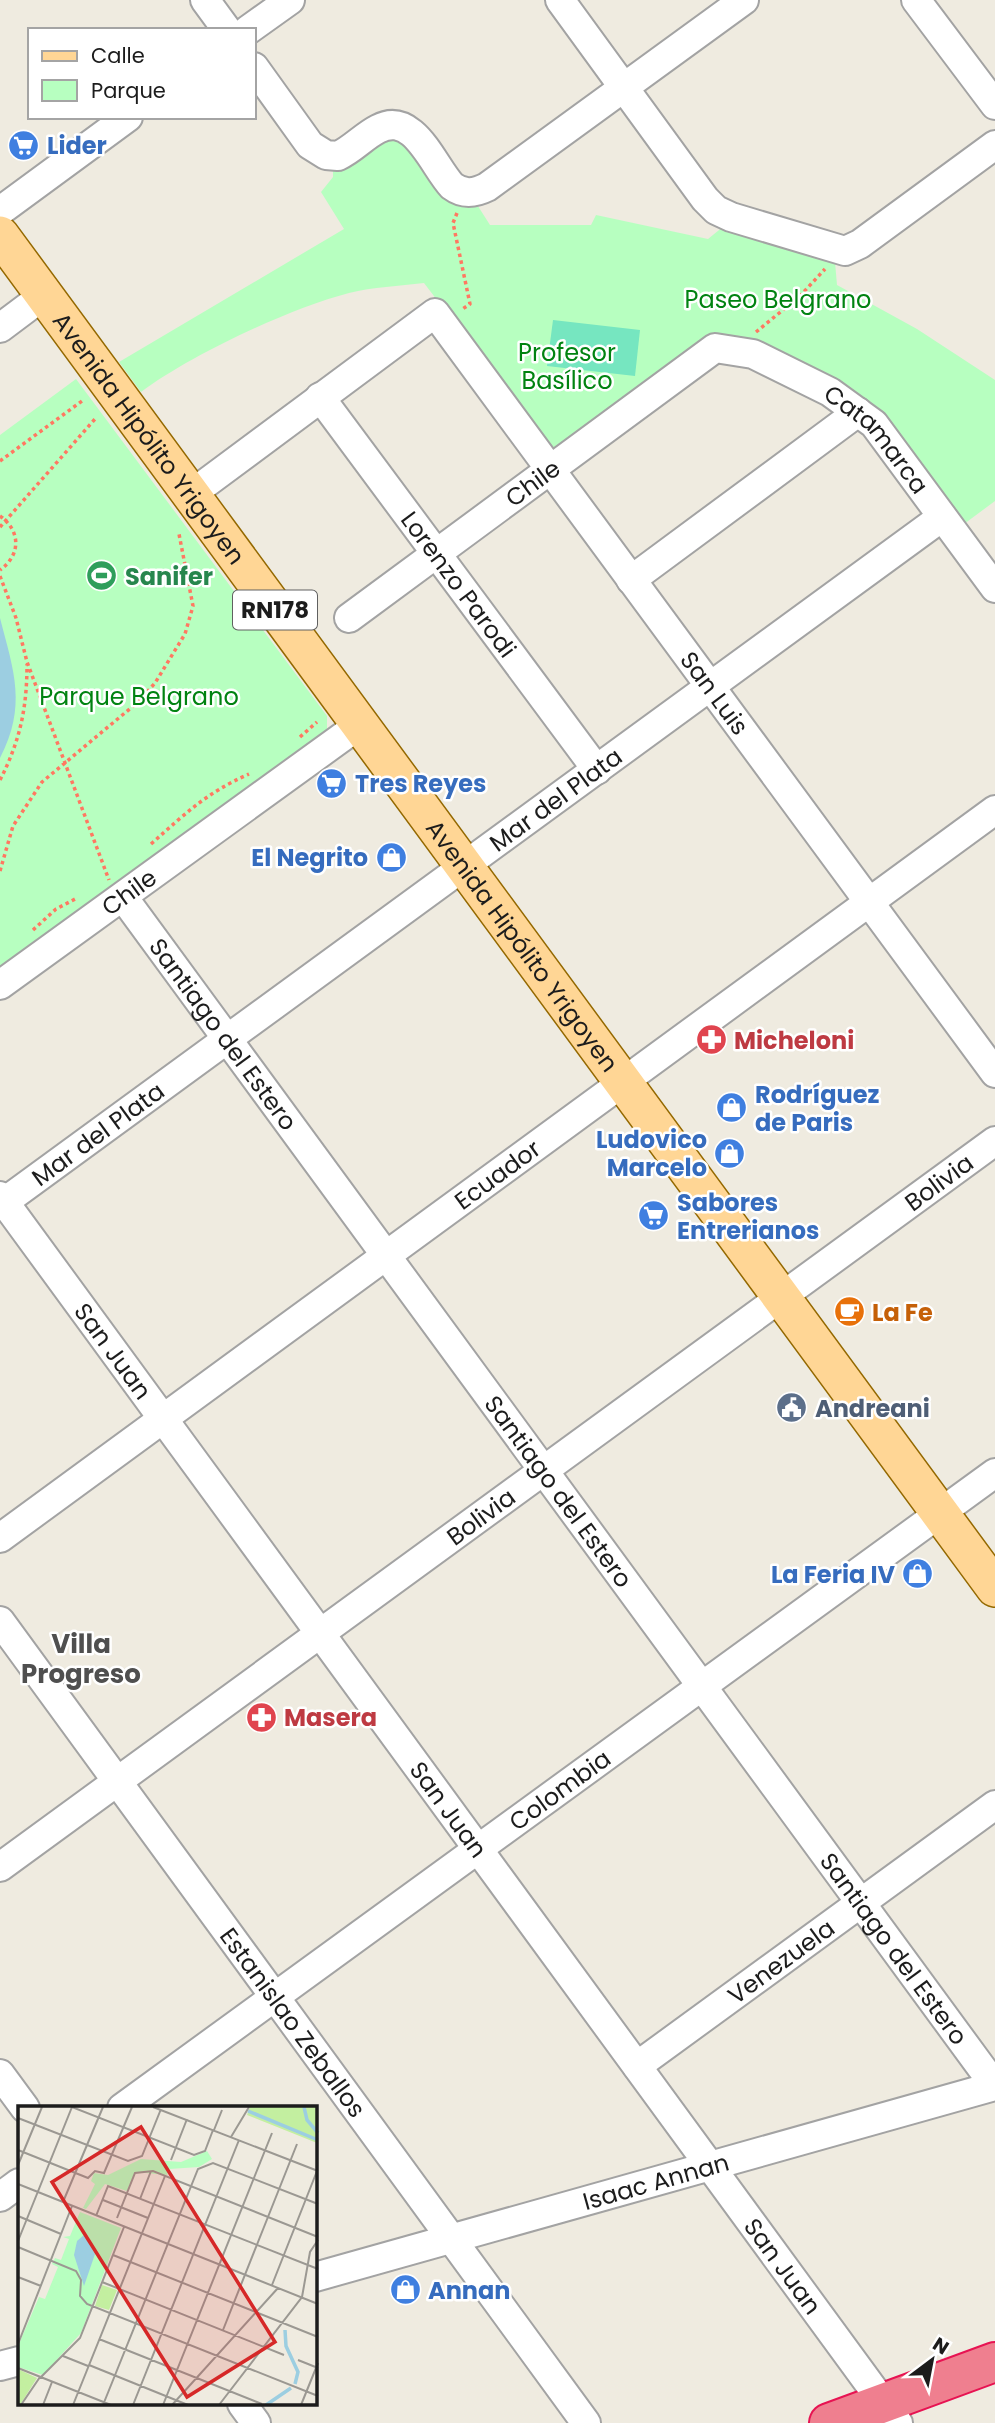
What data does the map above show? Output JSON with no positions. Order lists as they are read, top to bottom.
{
  "streets": {
    "main road": ["Avenida Hipólito Yrigoyen", "RN178"],
    "street": [
      "Catamarca",
      "Chile",
      "Lorenzo Parodi",
      "San Luis",
      "Mar del Plata",
      "Santiago del Estero",
      "Ecuador",
      "Bolivia",
      "San Juan",
      "Colombia",
      "Venezuela",
      "Estanislao Zeballos",
      "Isaac Annan"
    ]
  },
  "crossings": [
    ["Avenida Hipólito Yrigoyen", "Chile"],
    ["Avenida Hipólito Yrigoyen", "Mar del Plata"],
    ["Avenida Hipólito Yrigoyen", "Ecuador"],
    ["Avenida Hipólito Yrigoyen", "Bolivia"],
    ["Avenida Hipólito Yrigoyen", "Colombia"],
    ["Catamarca", "Chile"],
    ["Catamarca", "Mar del Plata"],
    ["Chile", "Lorenzo Parodi"],
    ["Chile", "San Luis"],
    ["Chile", "Santiago del Estero"],
    ["Lorenzo Parodi", "Mar del Plata"],
    ["San Luis", "Mar del Plata"],
    ["San Luis", "Ecuador"],
    ["Mar del Plata", "Santiago del Estero"],
    ["Mar del Plata", "San Juan"],
    ["Santiago del Estero", "Ecuador"],
    ["Santiago del Estero", "Bolivia"],
    ["Santiago del Estero", "Colombia"],
    ["Santiago del Estero", "Venezuela"],
    ["Santiago del Estero", "Isaac Annan"],
    ["Ecuador", "San Juan"],
    ["Bolivia", "San Juan"],
    ["Bolivia", "Estanislao Zeballos"],
    ["San Juan", "Colombia"],
    ["San Juan", "Venezuela"],
    ["San Juan", "Isaac Annan"],
    ["Colombia", "Estanislao Zeballos"],
    ["Estanislao Zeballos", "Isaac Annan"]
  ],
  "districts": ["Villa Progreso"],
  "parks": ["Paseo Belgrano", "Profesor Basílico", "Parque Belgrano"],
  "places": {
    "supermarket": ["Lider", "Tres Reyes", "Sabores Entrerianos"],
    "sports": ["Sanifer"],
    "shop": [
      "El Negrito",
      "Rodríguez de Paris",
      "Ludovico Marcelo",
      "La Feria IV",
      "Annan"
    ],
    "pharmacy": ["Micheloni", "Masera"],
    "cafe": ["La Fe"],
    "public building": ["Andreani"]
  },
  "legend": ["Calle", "Parque"],
  "north": "top right"
}
